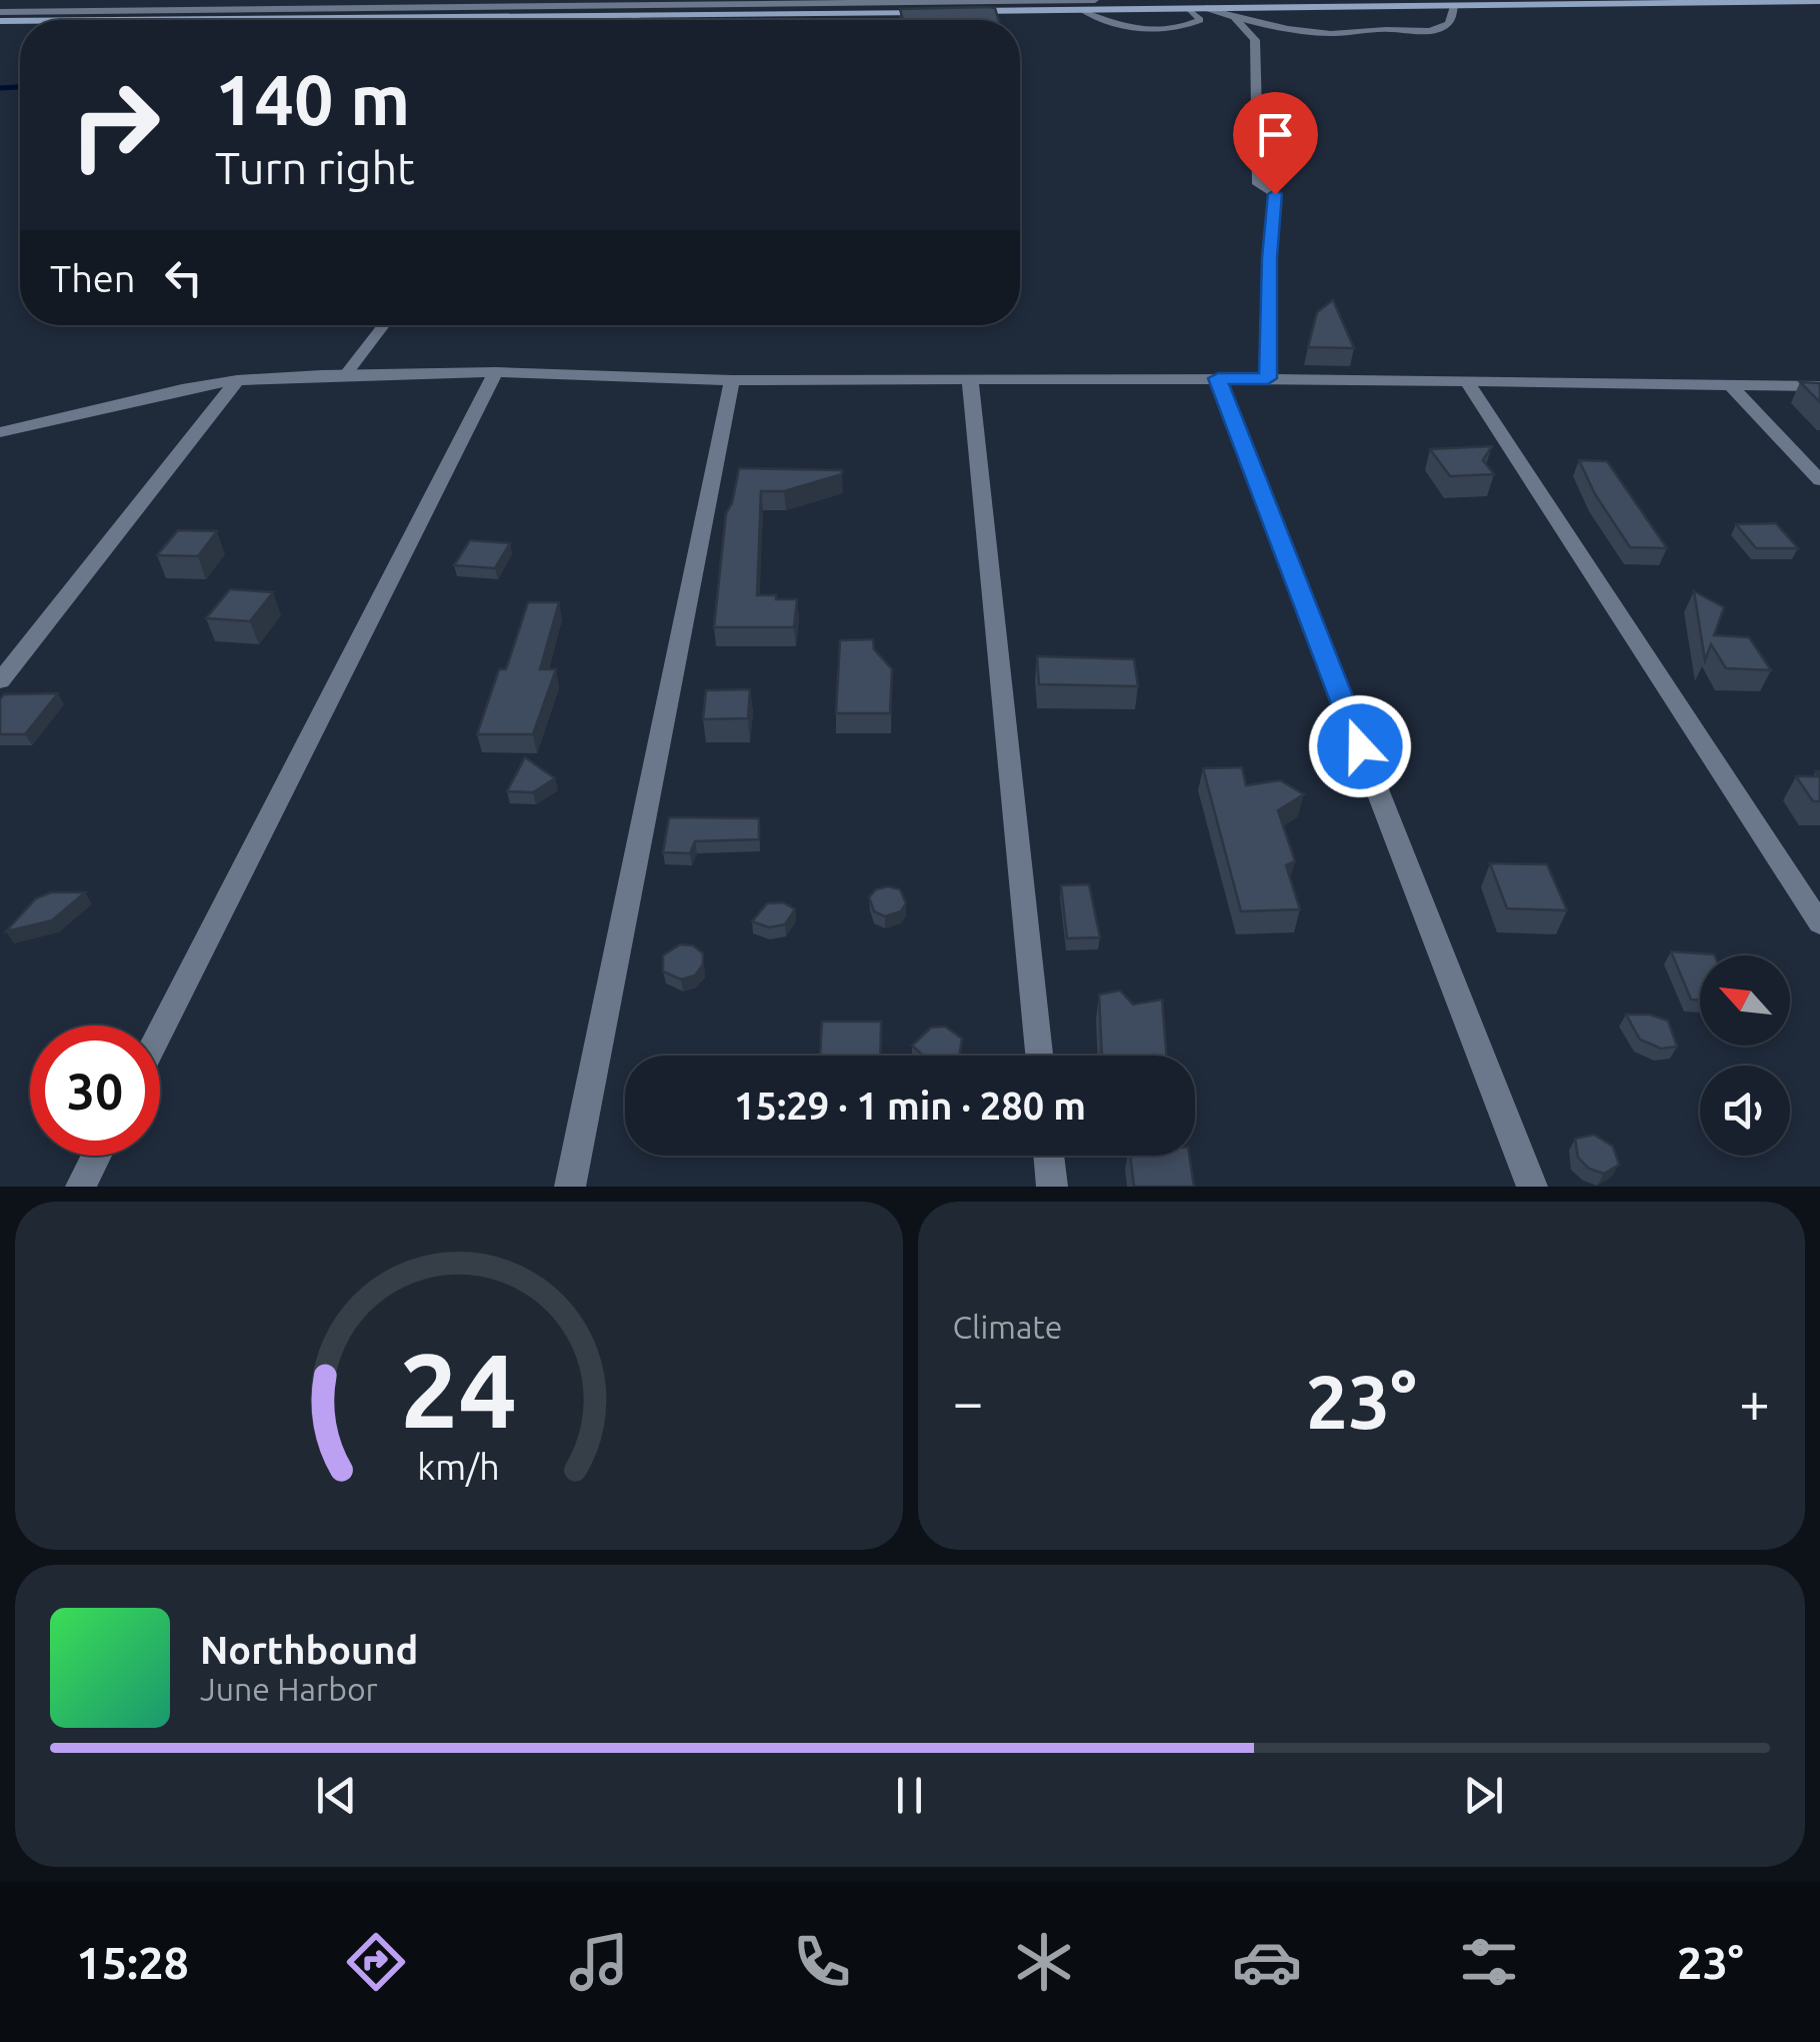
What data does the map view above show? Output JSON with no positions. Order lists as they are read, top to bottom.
{
  "north": "top left",
  "page": {
    "turn": ["140 m", "Turn right"],
    "then": "Then",
    "limit": "30",
    "trip": "15:29 · 1 min · 280 m",
    "tile": "Climate",
    "heat": ["−", "23°", "+"],
    "song": ["Northbound", "June Harbor"],
    "tabs": ["15:28", "23°"],
    "gauge": ["24", "km/h"]
  }
}
